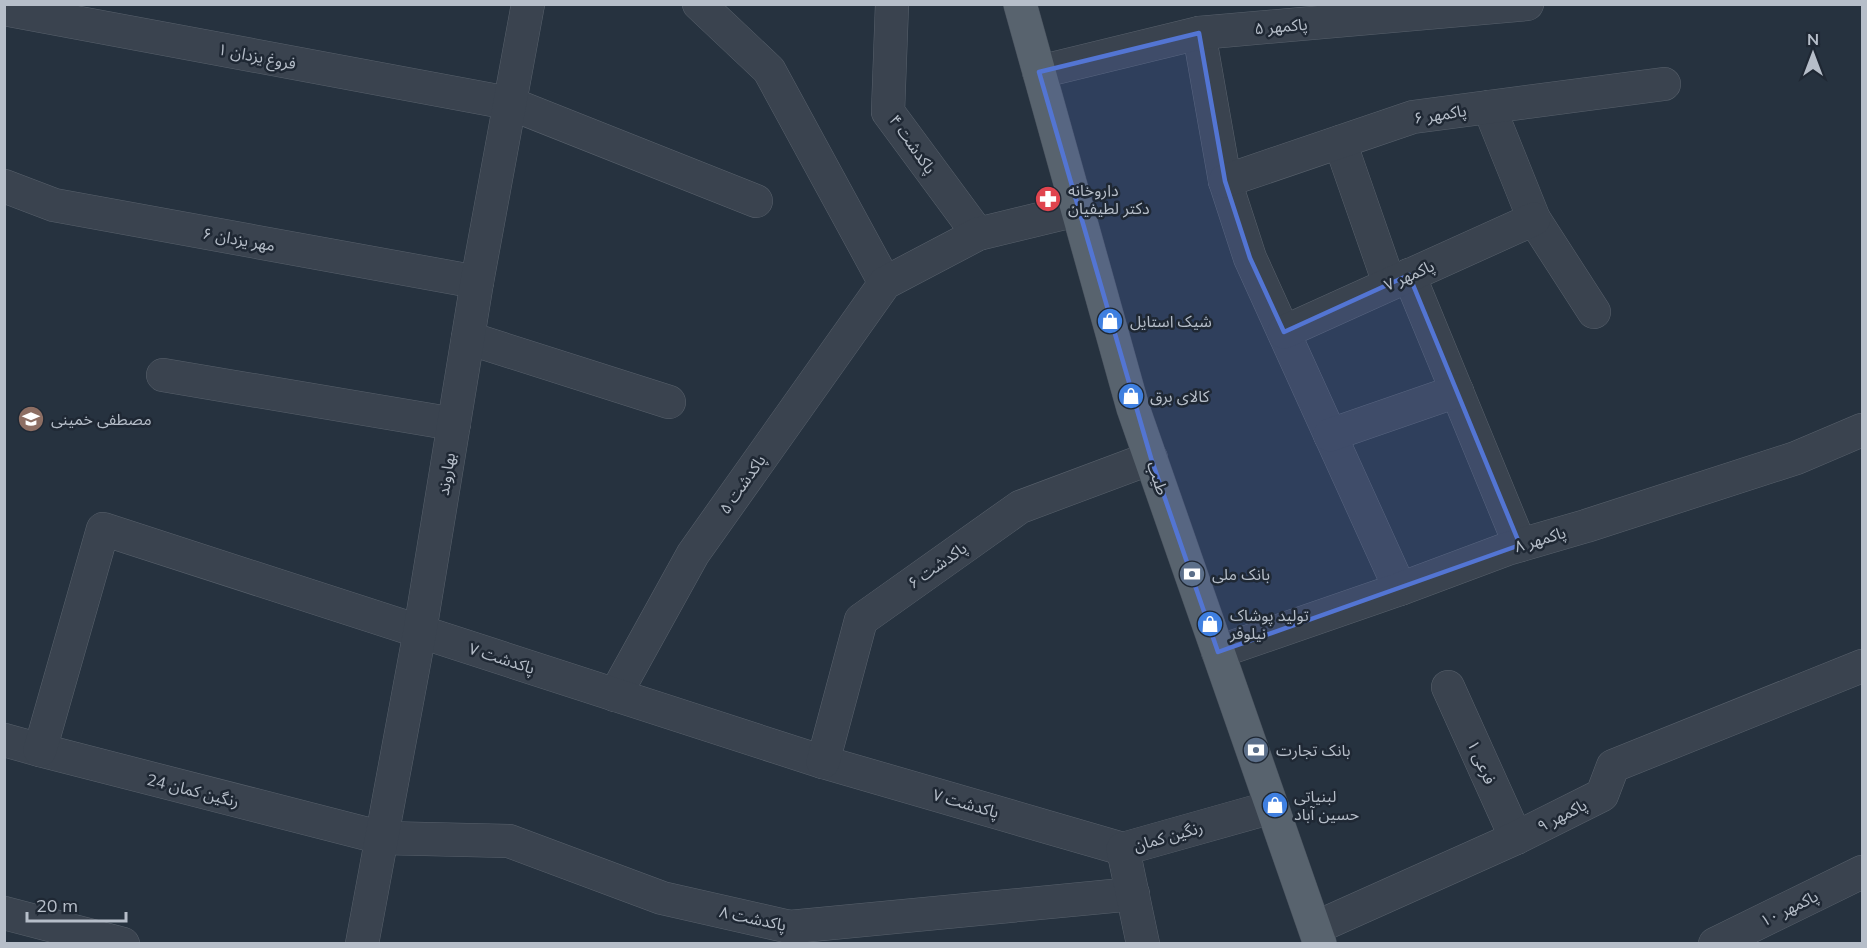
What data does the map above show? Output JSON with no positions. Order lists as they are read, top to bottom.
{
  "streets": {
    "main road": ["طیب"],
    "street": [
      "پاکمهر ۵",
      "فروغ یزدان ۱",
      "پاکمهر ۶",
      "پاکدشت ۴",
      "مهر یزدان ۶",
      "پاکمهر ۷",
      "بهاروند",
      "پاکدشت ۵",
      "پاکمهر ۸",
      "پاکدشت ۶",
      "پاکدشت ۷",
      "فرعی ۱",
      "رنگین کمان 24",
      "پاکمهر ۹",
      "رنگین کمان",
      "پاکمهر ۱۰",
      "پاکدشت ۸"
    ]
  },
  "crossings": [
    ["پاکمهر ۵", "طیب"],
    ["فروغ یزدان ۱", "بهاروند"],
    ["مهر یزدان ۶", "بهاروند"],
    ["بهاروند", "پاکدشت ۷"],
    ["بهاروند", "رنگین کمان 24"],
    ["بهاروند", "پاکدشت ۸"],
    ["طیب", "پاکمهر ۸"],
    ["طیب", "پاکدشت ۶"],
    ["طیب", "پاکمهر ۹"],
    ["طیب", "رنگین کمان"],
    ["پاکدشت ۵", "پاکدشت ۷"],
    ["پاکدشت ۶", "پاکدشت ۷"],
    ["پاکدشت ۷", "رنگین کمان 24"],
    ["پاکدشت ۷", "رنگین کمان"],
    ["فرعی ۱", "پاکمهر ۹"],
    ["رنگین کمان 24", "پاکدشت ۸"],
    ["رنگین کمان", "پاکدشت ۸"]
  ],
  "places": {
    "pharmacy": ["داروخانه دکتر لطیفیان"],
    "shop": [
      "شیک استایل",
      "کالای برق",
      "تولید پوشاک نیلوفر",
      "لبنیاتی حسین آباد"
    ],
    "school or university": ["مصطفی خمینی"],
    "bank": ["بانک ملی", "بانک تجارت"]
  },
  "scale_bar": "20 m",
  "north": "top"
}
